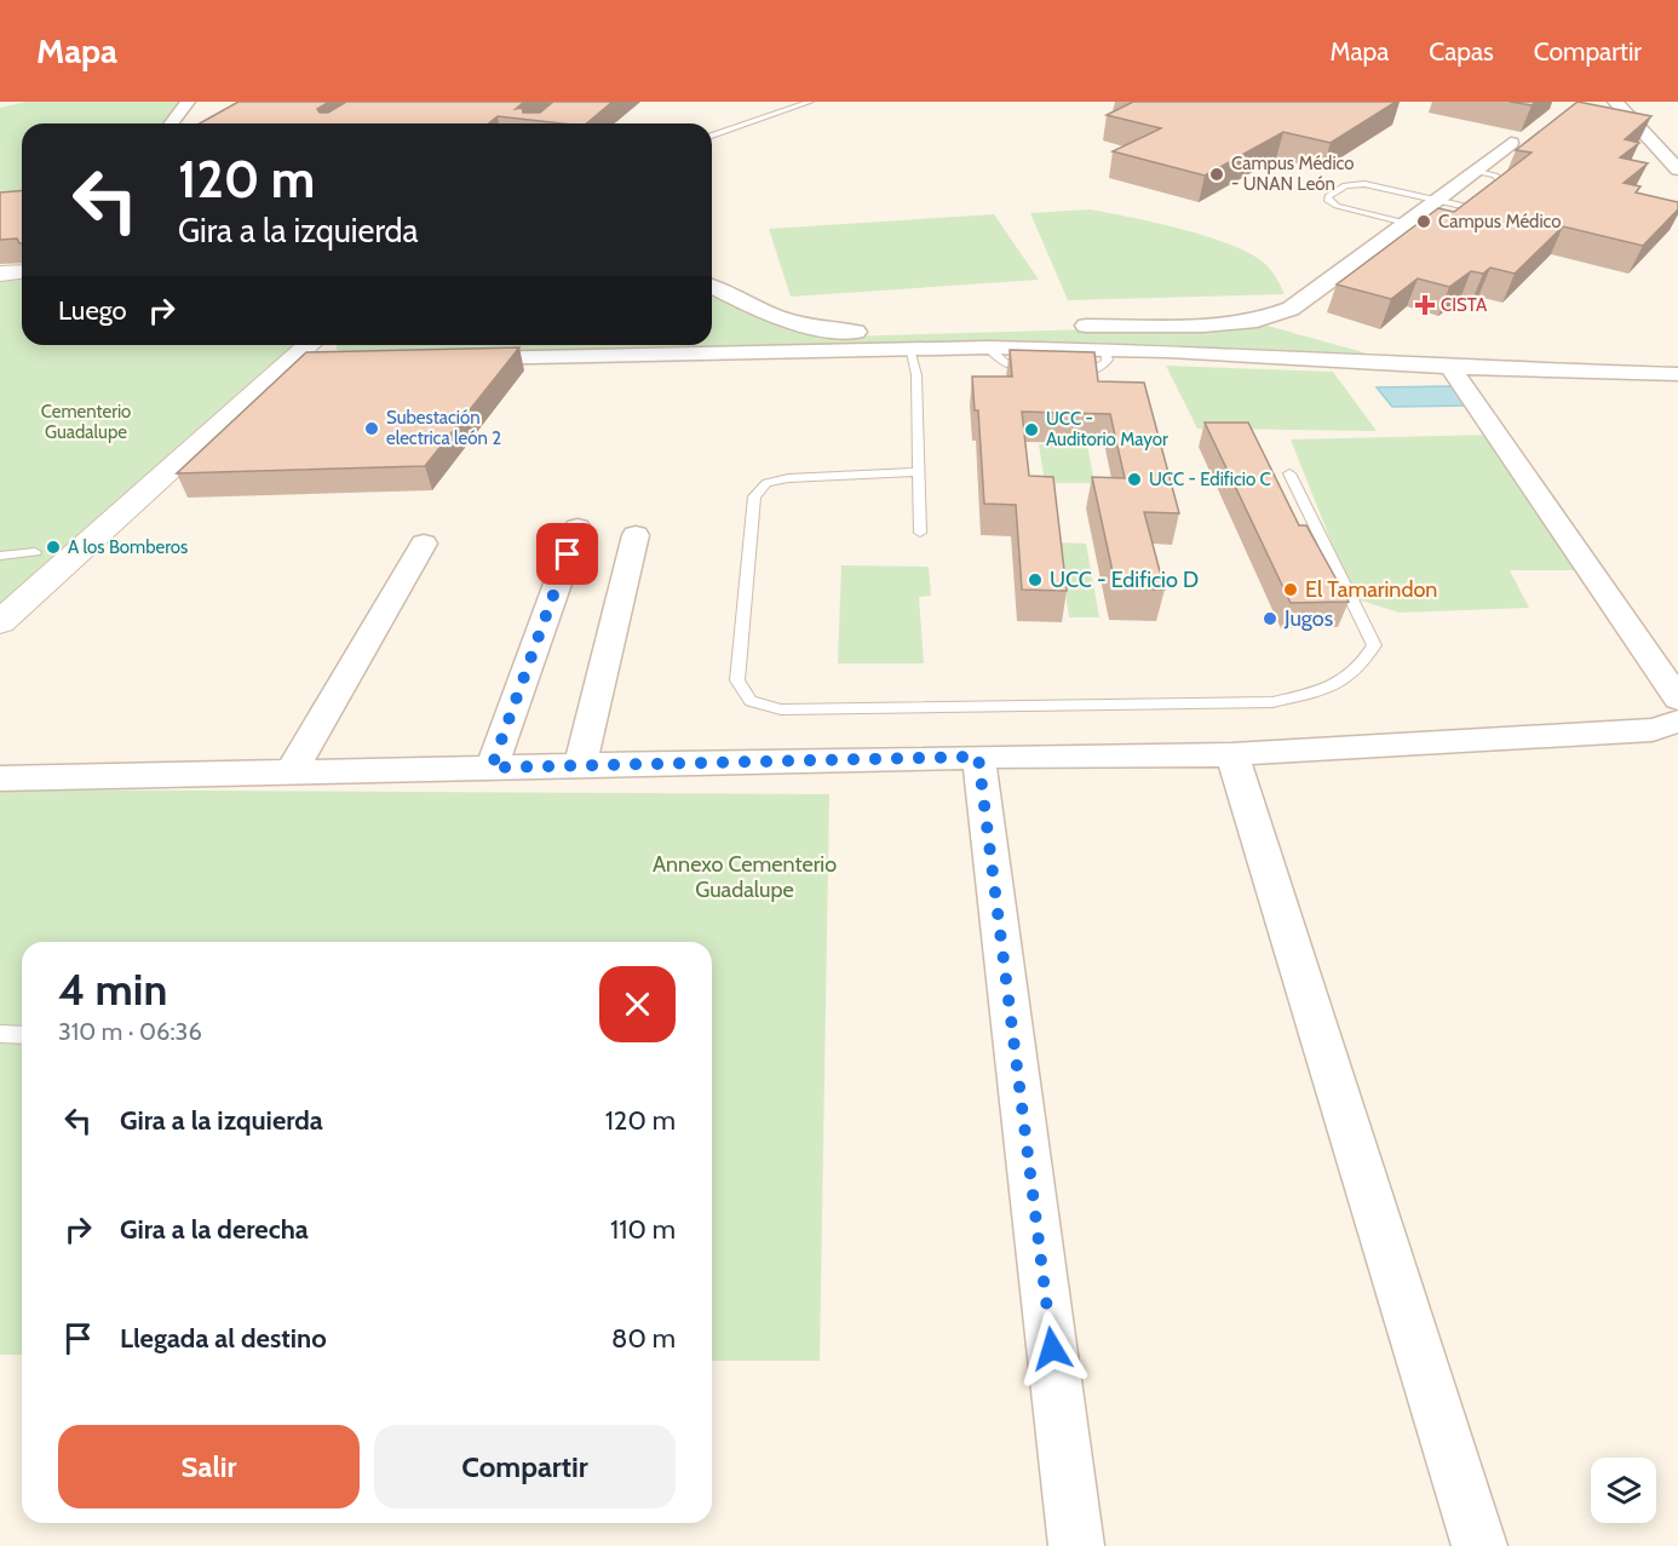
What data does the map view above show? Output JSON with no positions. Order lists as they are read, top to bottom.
{
  "parks": ["Cementerio Guadalupe", "Annexo Cementerio Guadalupe"],
  "places": {
    "other": [
      "Campus Médico - UNAN León",
      "Campus Médico",
      "Subestación electrica león 2",
      "UCC - Auditorio Mayor",
      "UCC - Edificio C",
      "A los Bomberos",
      "UCC - Edificio D",
      "El Tamarindon",
      "Jugos"
    ],
    "health": ["CISTA"]
  },
  "page": {
    "header": "Mapa",
    "nav": ["Mapa", "Capas", "Compartir"],
    "turn": ["120 m", "Gira a la izquierda"],
    "then": "Luego",
    "heading": ["4 min", "310 m · 06:36"],
    "list": [
      {
        "name": "Gira a la izquierda",
        "value": "120 m"
      },
      {
        "name": "Gira a la derecha",
        "value": "110 m"
      },
      {
        "name": "Llegada al destino",
        "value": "80 m"
      }
    ],
    "buttons": ["Salir", "Compartir"]
  }
}
